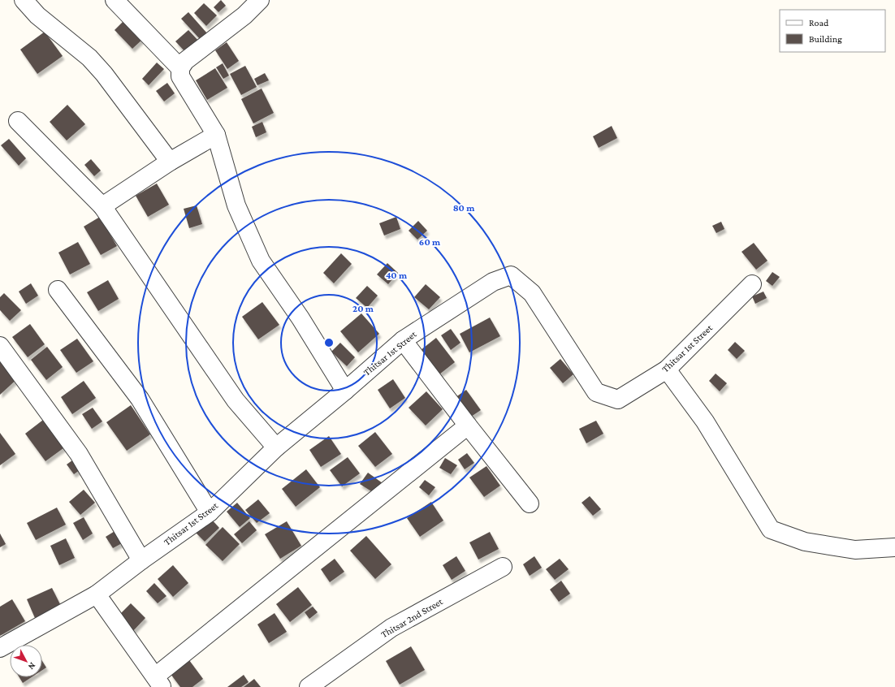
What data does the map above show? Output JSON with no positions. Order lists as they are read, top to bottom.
{
  "streets": {
    "street": ["Thitsar 1st Street", "Thitsar 2nd Street"]
  },
  "legend": ["Road", "Building"],
  "north": "bottom right",
  "rings": [
    "80 m",
    "60 m",
    "40 m",
    "20 m"
  ]
}
